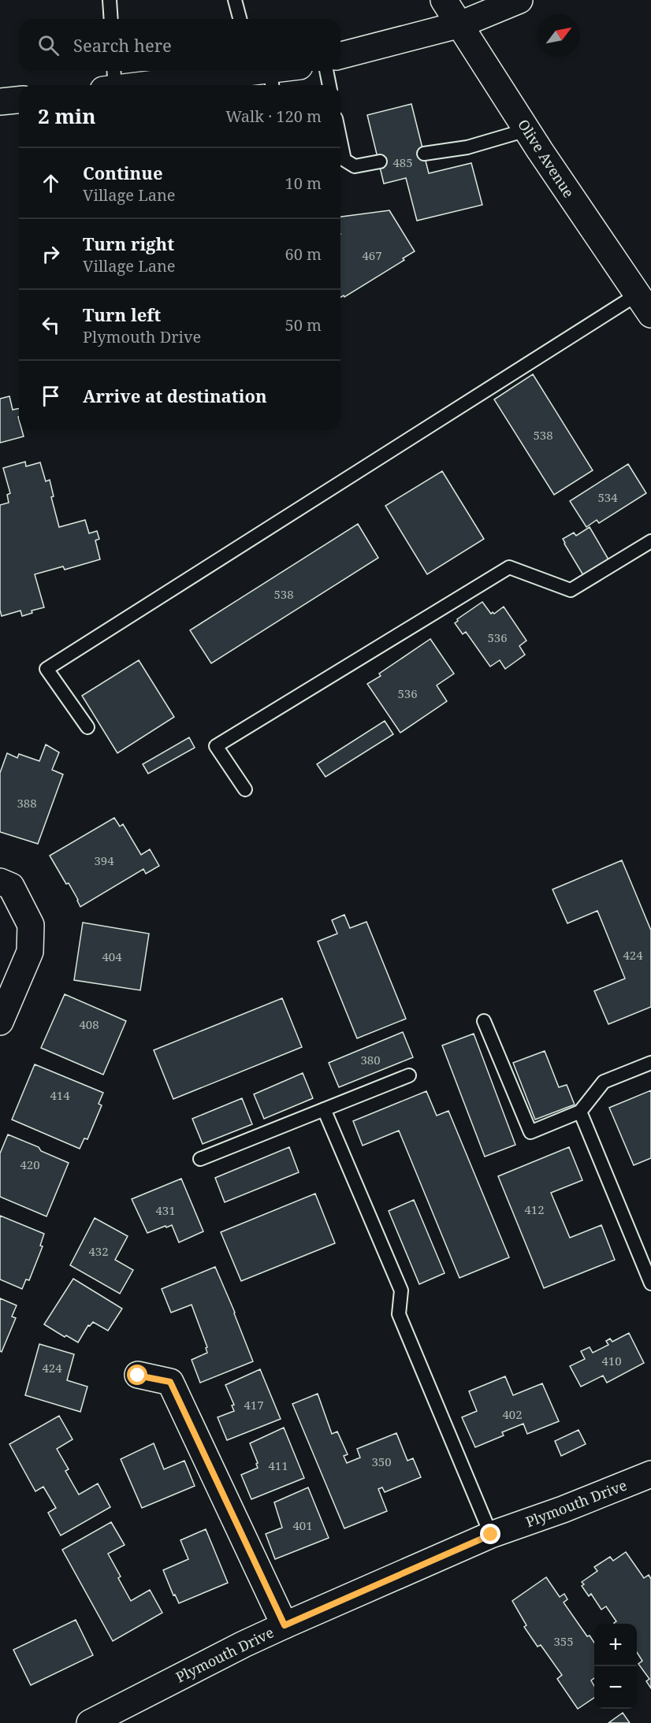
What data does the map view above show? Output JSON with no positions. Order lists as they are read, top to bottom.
{
  "streets": {
    "street": ["Olive Avenue", "Plymouth Drive"]
  },
  "house_numbers": [
    "485",
    "467",
    "538",
    "534",
    "538",
    "536",
    "536",
    "388",
    "394",
    "424",
    "404",
    "408",
    "380",
    "414",
    "420",
    "412",
    "431",
    "432",
    "410",
    "424",
    "417",
    "402",
    "350",
    "411",
    "401",
    "355"
  ],
  "north": "top right",
  "page": {
    "search": "Search here",
    "heading": ["2 min", "Walk · 120 m"],
    "list": [
      ["Continue", "Village Lane", "10 m"],
      ["Turn right", "Village Lane", "60 m"],
      ["Turn left", "Plymouth Drive", "50 m"],
      "Arrive at destination"
    ],
    "map_buttons": ["+", "−"]
  }
}
